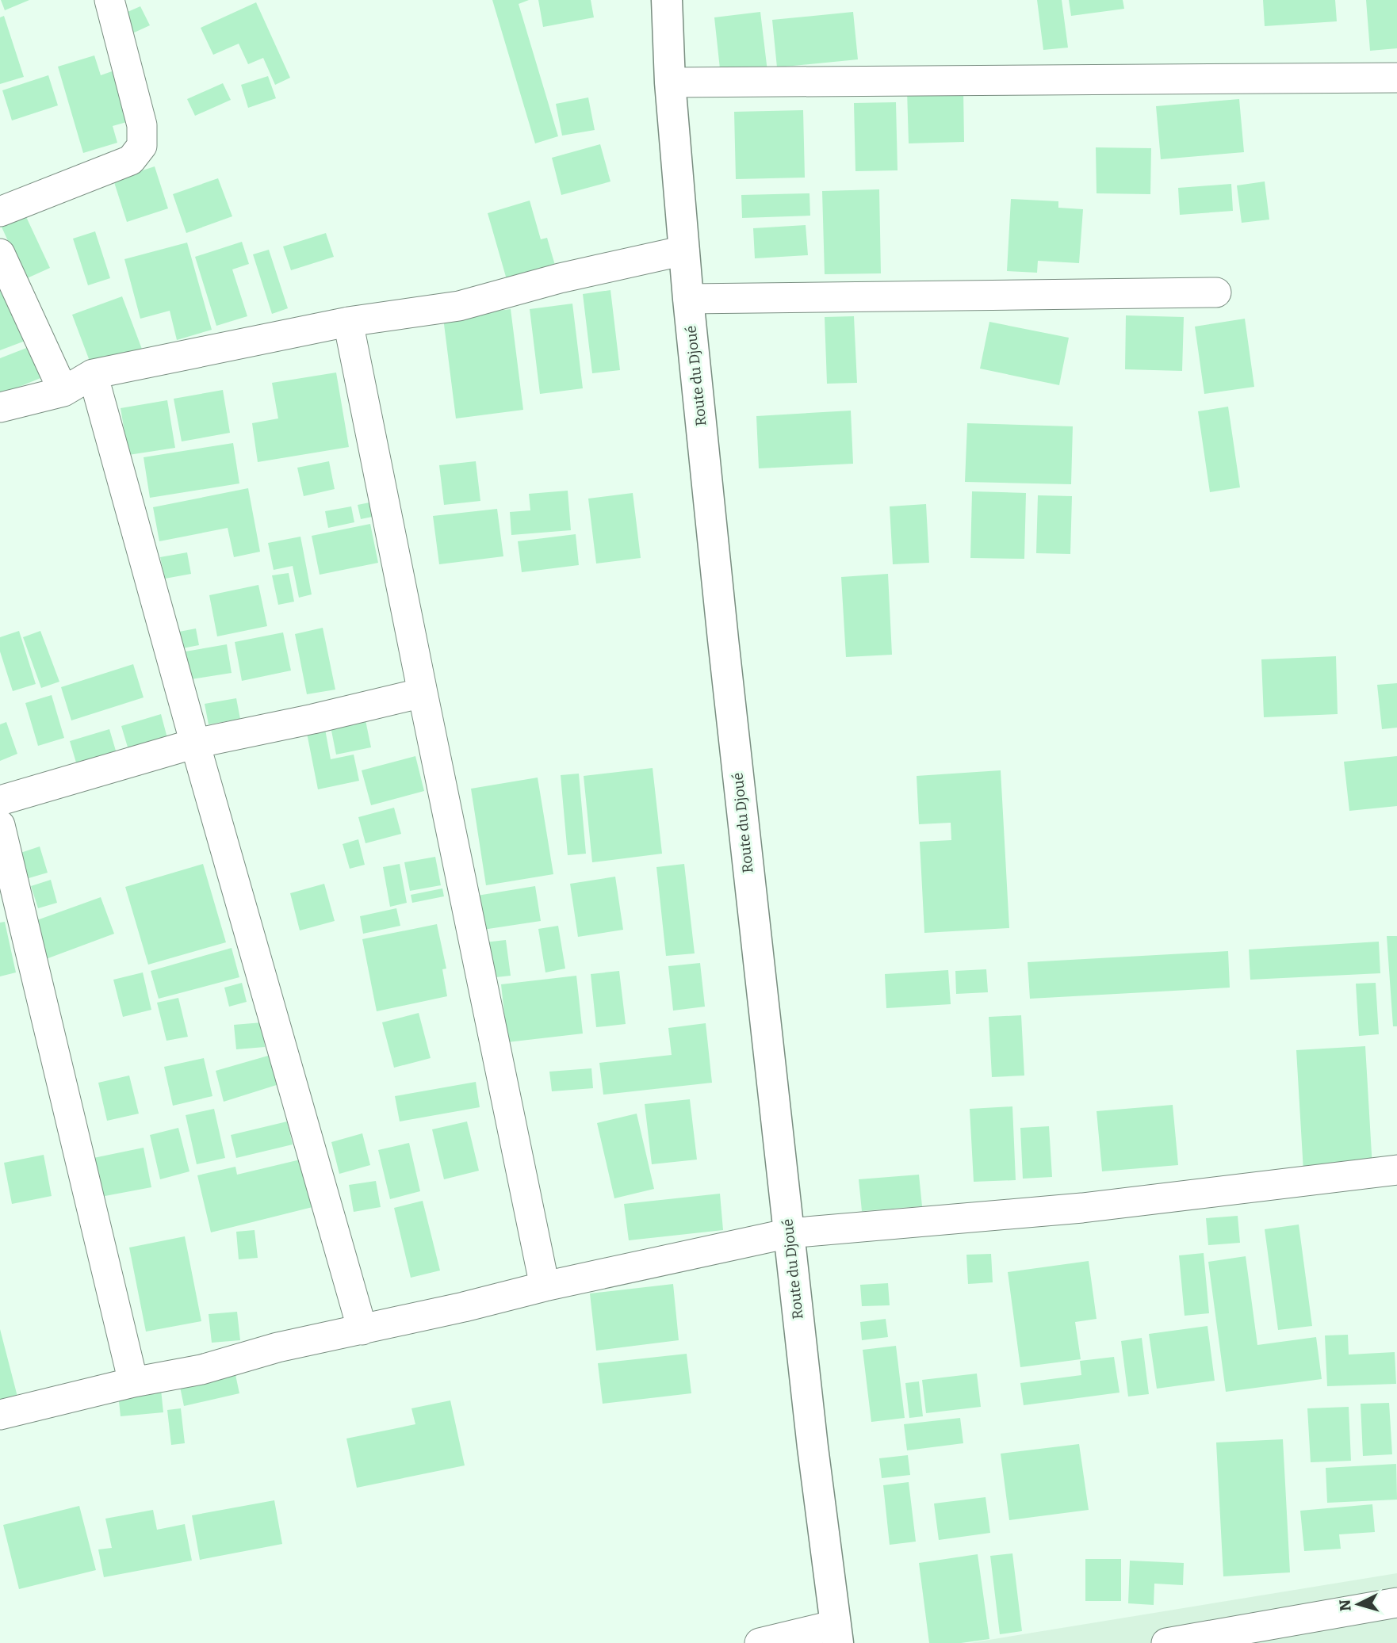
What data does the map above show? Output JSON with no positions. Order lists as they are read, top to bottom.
{
  "streets": {
    "main road": ["Route du Djoué"]
  },
  "north": "left"
}
